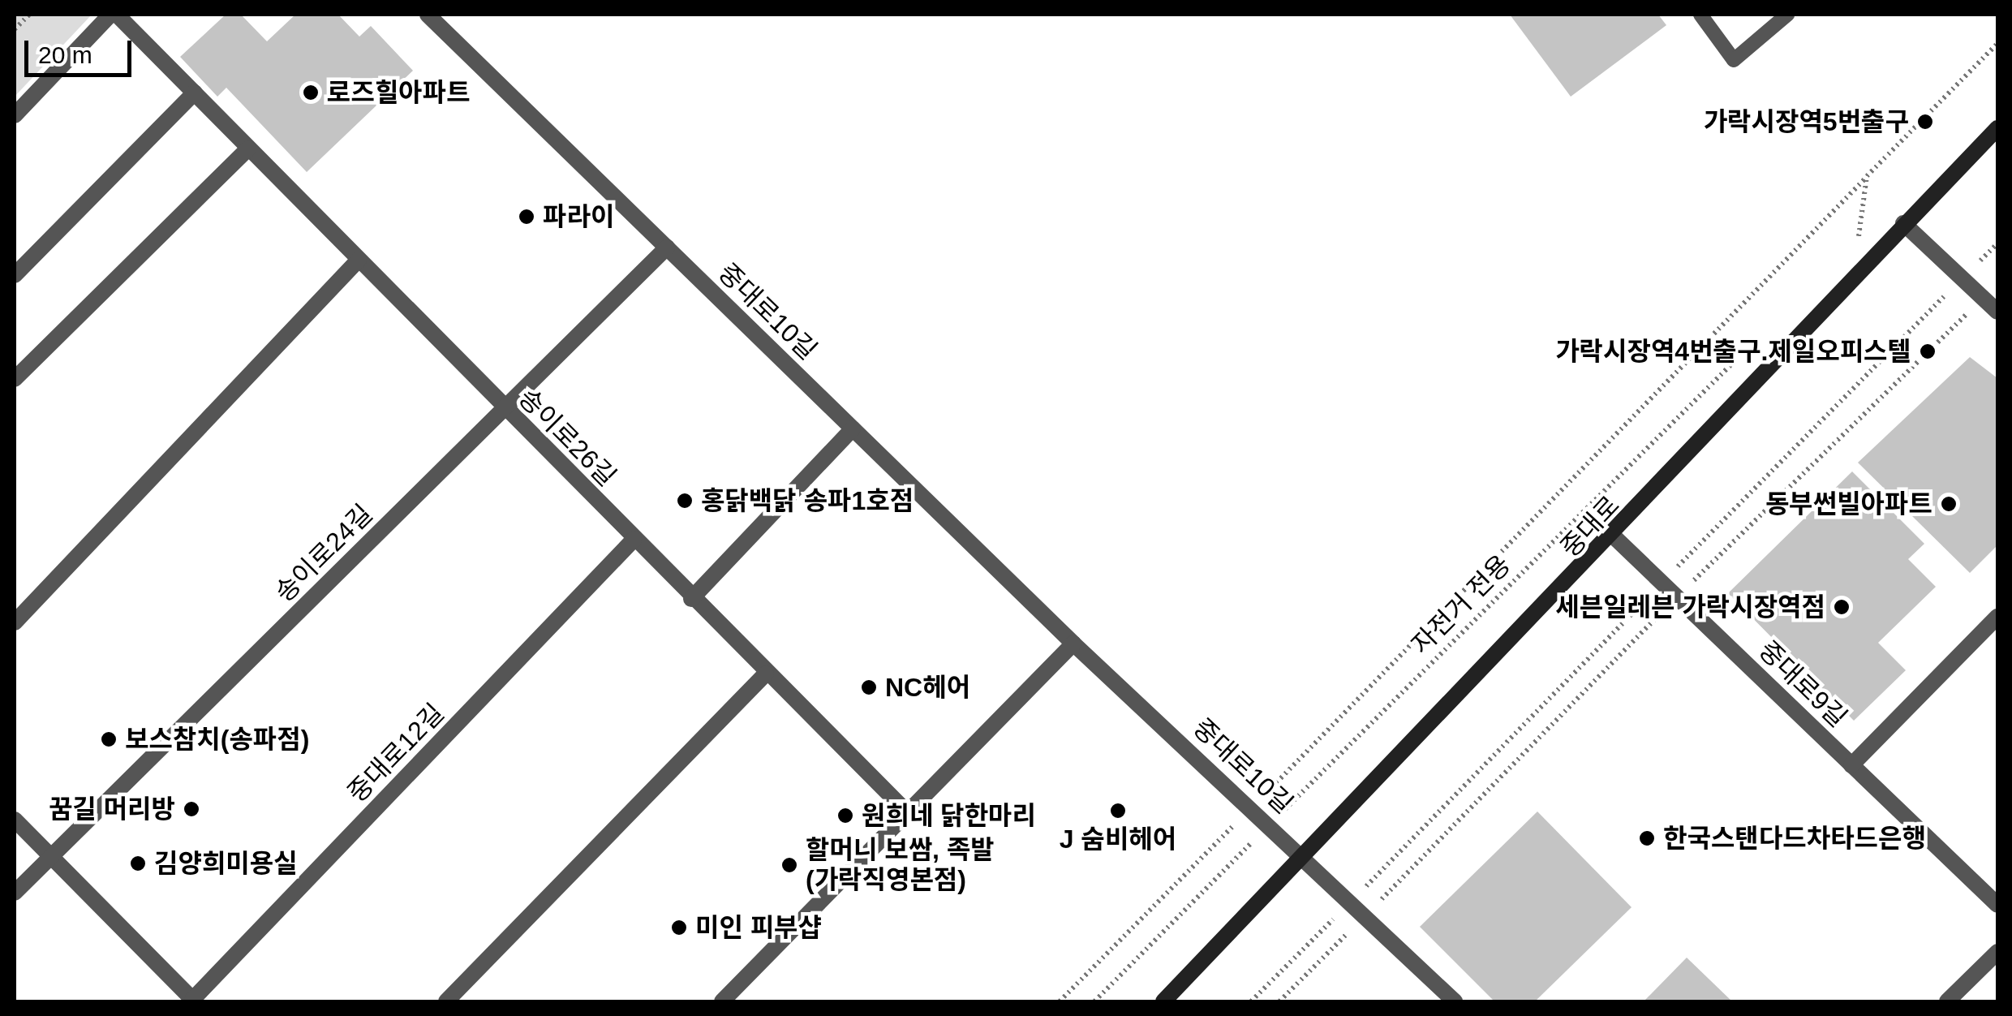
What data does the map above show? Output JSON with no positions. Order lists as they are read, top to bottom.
{
  "streets": {
    "main road": ["중대로"],
    "street": [
      "중대로10길",
      "송이로26길",
      "송이로24길",
      "중대로9길",
      "중대로12길"
    ],
    "path": ["자전거 전용"]
  },
  "crossings": [
    ["중대로10길", "중대로"],
    ["중대로10길", "송이로24길"],
    ["중대로10길", "자전거 전용"],
    ["송이로26길", "송이로24길"],
    ["송이로26길", "중대로12길"],
    ["중대로", "중대로9길"],
    ["송이로24길", "중대로12길"]
  ],
  "places": [
    "로즈힐아파트",
    "가락시장역5번출구",
    "파라이",
    "가락시장역4번출구.제일오피스텔",
    "홍닭백닭 송파1호점",
    "동부썬빌아파트",
    "세븐일레븐 가락시장역점",
    "NC헤어",
    "보스참치(송파점)",
    "꿈길 머리방",
    "J 숨비헤어",
    "원희네 닭한마리",
    "한국스탠다드차타드은행",
    "김양희미용실",
    "할머니 보쌈, 족발 (가락직영본점)",
    "미인 피부샵"
  ],
  "scale_bar": "20 m"
}
